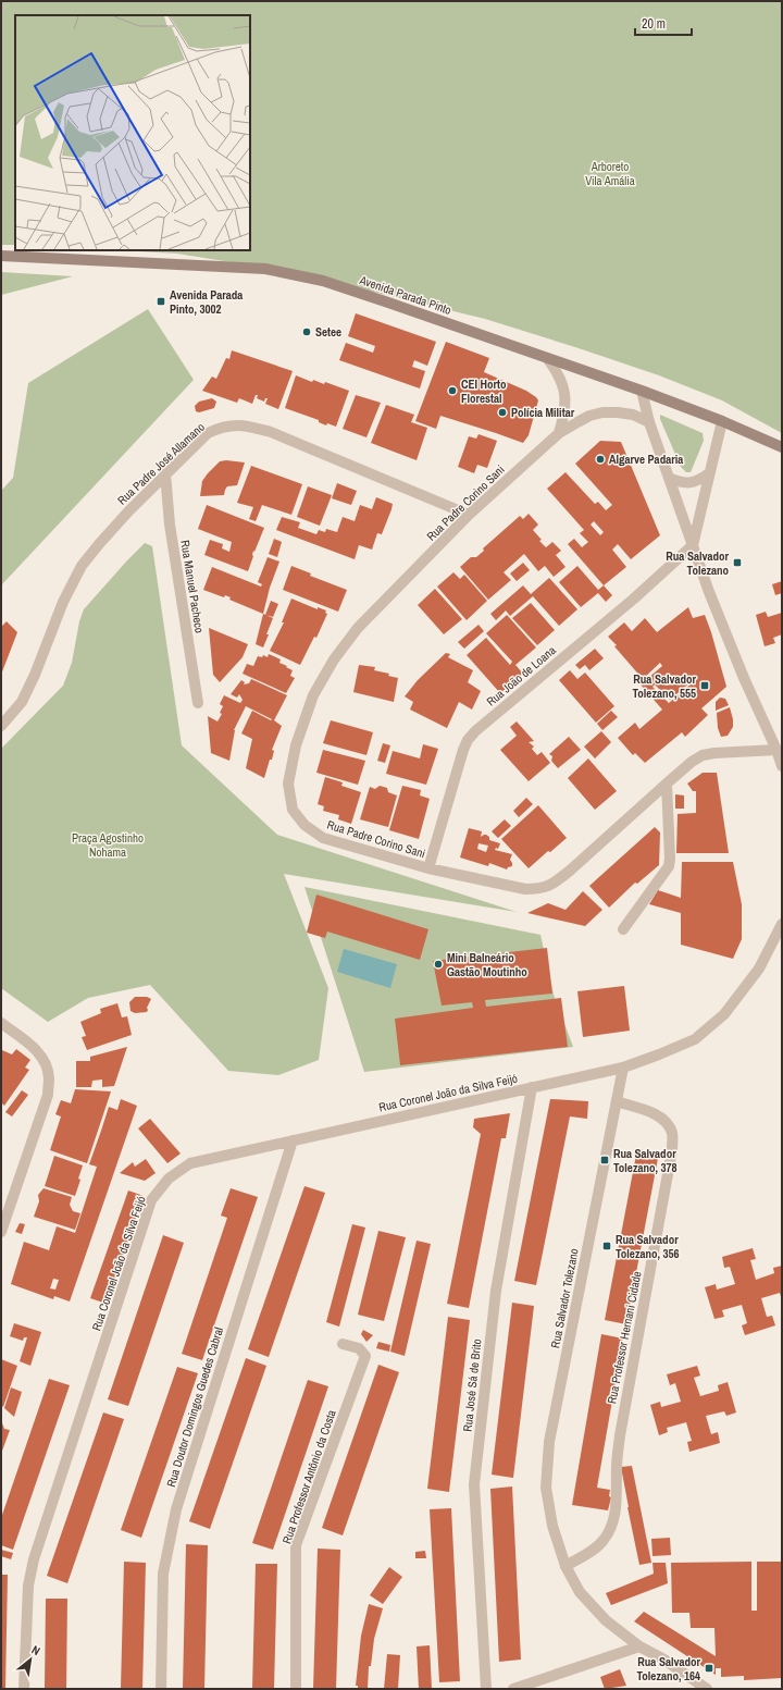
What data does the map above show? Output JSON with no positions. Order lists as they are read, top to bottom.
{
  "streets": {
    "main road": ["Avenida Parada Pinto"],
    "street": [
      "Rua Padre José Allamano",
      "Rua Padre Corino Sani",
      "Rua Manuel Pacheco",
      "Rua João de Loana",
      "Rua Coronel João da Silva Feijó",
      "Rua Salvador Tolezano",
      "Rua Professor Hernani Cidade",
      "Rua José Sá de Brito",
      "Rua Doutor Domingos Guedes Cabral",
      "Rua Professor Antônio da Costa"
    ]
  },
  "crossings": [
    ["Rua Padre José Allamano", "Rua Padre Corino Sani"],
    ["Rua Padre José Allamano", "Rua Manuel Pacheco"],
    ["Rua Padre Corino Sani", "Rua João de Loana"],
    ["Rua Coronel João da Silva Feijó", "Rua Salvador Tolezano"],
    ["Rua Coronel João da Silva Feijó", "Rua José Sá de Brito"],
    ["Rua Coronel João da Silva Feijó", "Rua Doutor Domingos Guedes Cabral"],
    ["Rua Salvador Tolezano", "Rua Professor Hernani Cidade"]
  ],
  "parks": ["Arboreto Vila Amália", "Praça Agostinho Nohama"],
  "places": {
    "transit": [
      "Avenida Parada Pinto, 3002",
      "Rua Salvador Tolezano",
      "Rua Salvador Tolezano, 555",
      "Rua Salvador Tolezano, 378",
      "Rua Salvador Tolezano, 356",
      "Rua Salvador Tolezano, 164"
    ],
    "other": [
      "Setee",
      "CEI Horto Florestal",
      "Polícia Militar",
      "Algarve Padaria",
      "Mini Balneário Gastão Moutinho"
    ]
  },
  "scale_bar": "20 m",
  "north": "top right"
}
